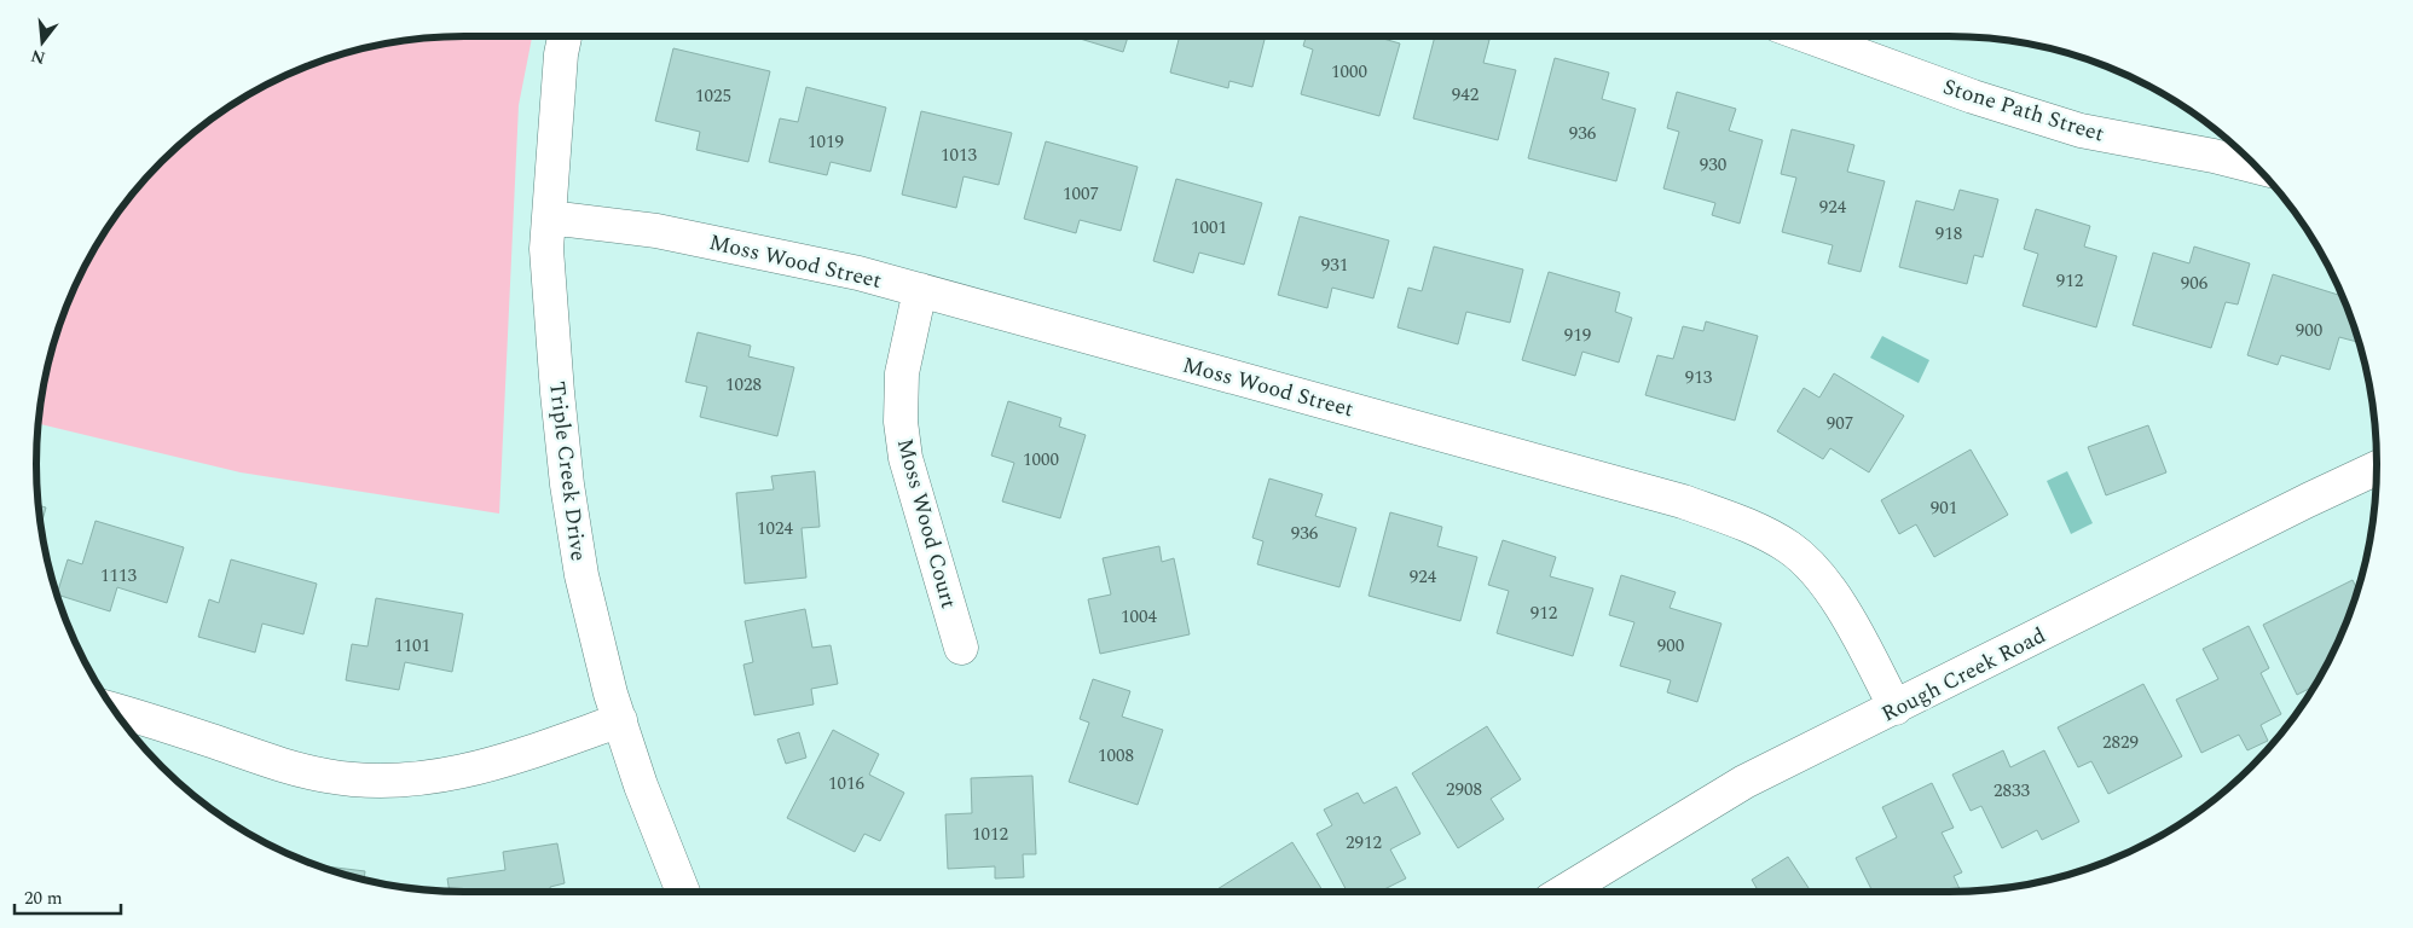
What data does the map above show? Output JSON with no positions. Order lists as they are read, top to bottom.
{
  "streets": {
    "street": [
      "Stone Path Street",
      "Moss Wood Street",
      "Triple Creek Drive",
      "Moss Wood Court",
      "Rough Creek Road"
    ]
  },
  "crossings": [
    ["Moss Wood Street", "Triple Creek Drive"],
    ["Moss Wood Street", "Moss Wood Court"],
    ["Moss Wood Street", "Rough Creek Road"]
  ],
  "house_numbers": [
    "1000",
    "942",
    "1025",
    "936",
    "1019",
    "1013",
    "930",
    "1007",
    "924",
    "1001",
    "918",
    "931",
    "912",
    "906",
    "900",
    "919",
    "913",
    "1028",
    "907",
    "1000",
    "901",
    "1024",
    "936",
    "1113",
    "924",
    "912",
    "1004",
    "1101",
    "900",
    "2829",
    "1008",
    "1016",
    "2908",
    "2833",
    "1012",
    "2912"
  ],
  "scale_bar": "20 m",
  "north": "bottom"
}
